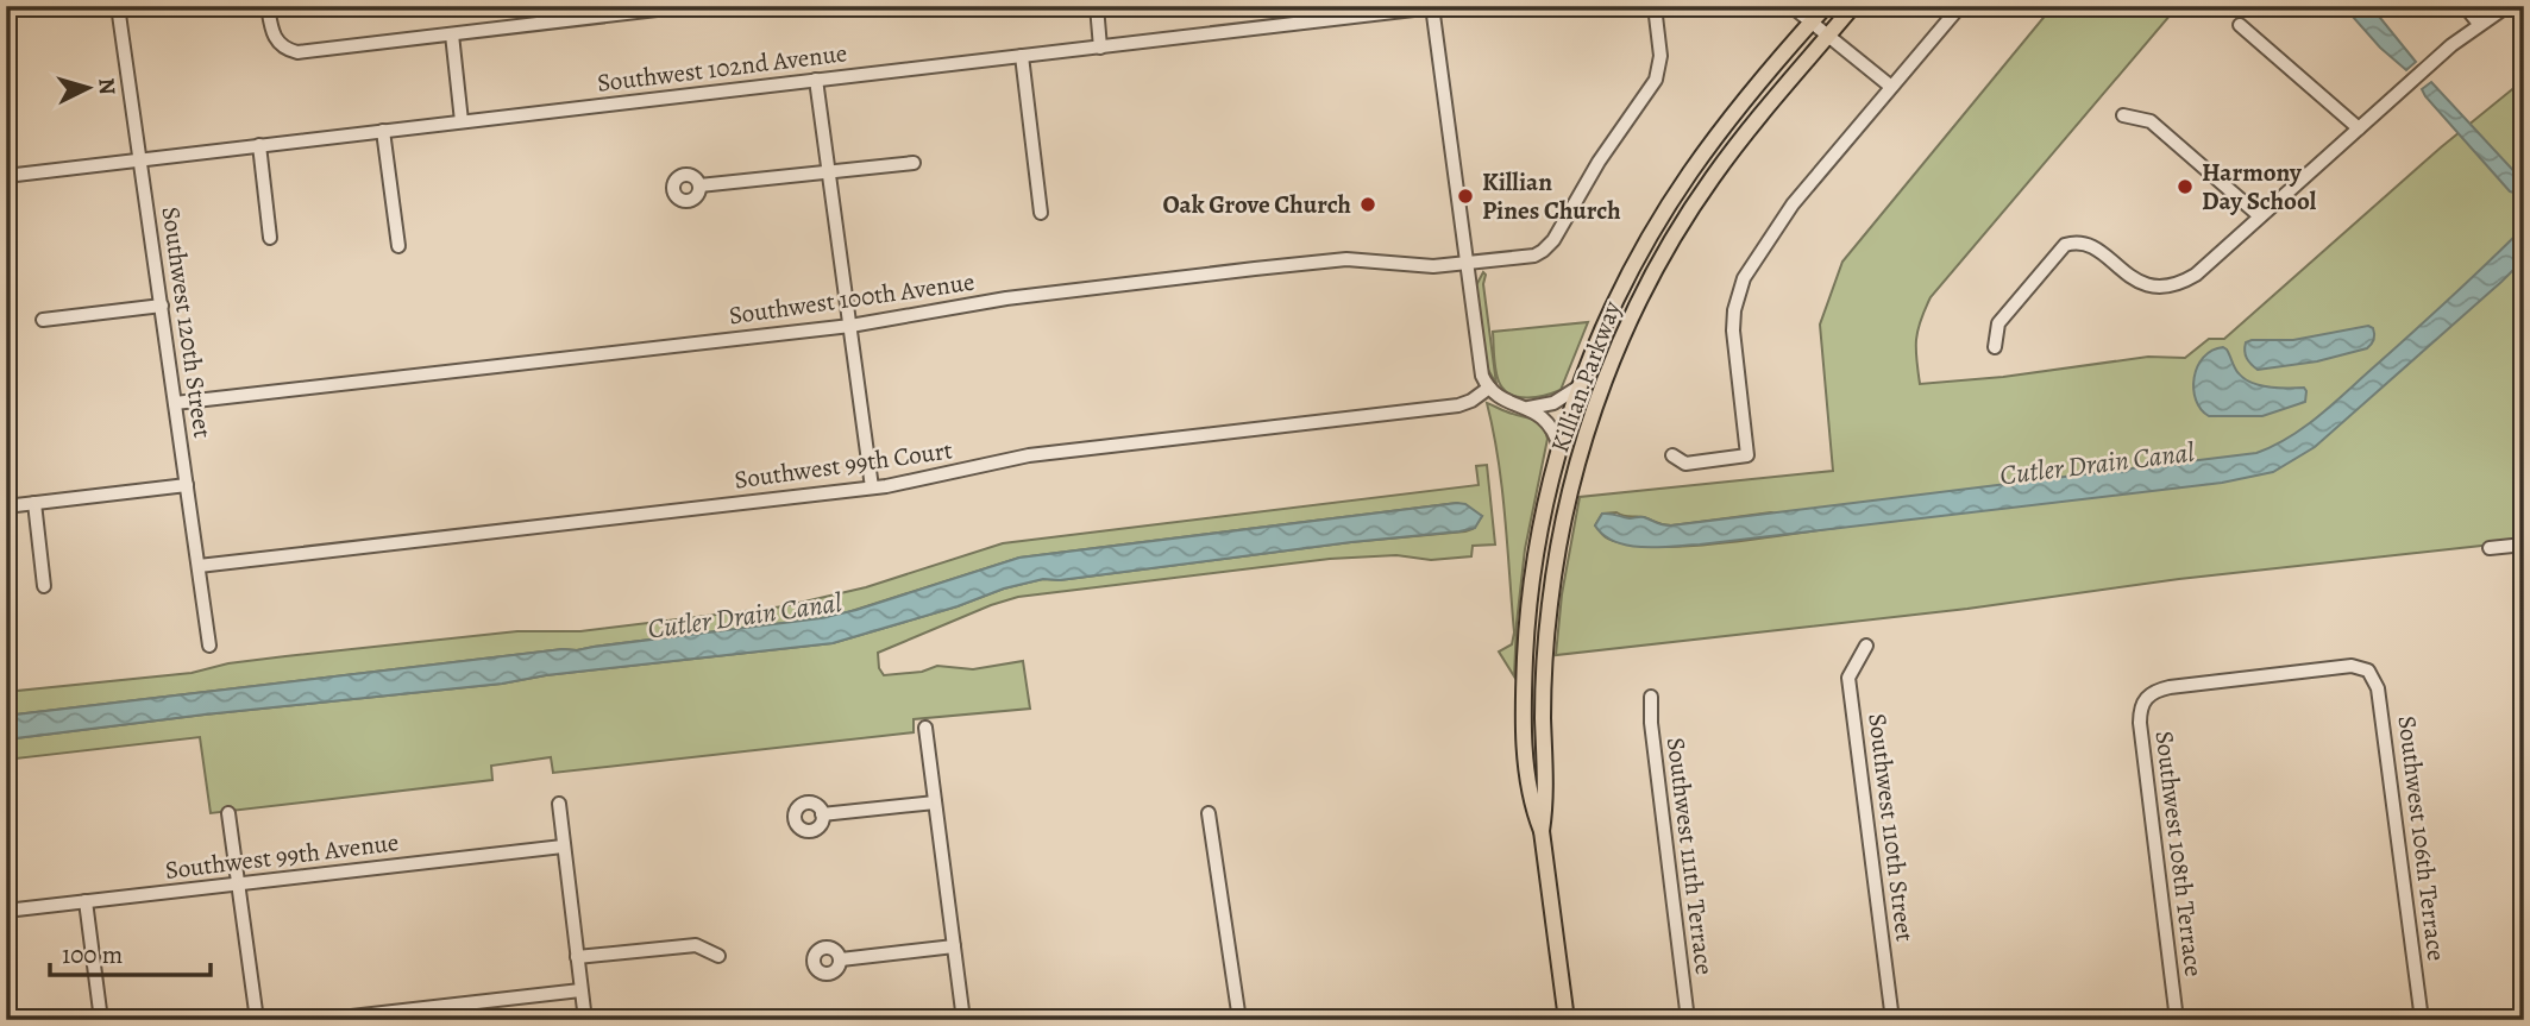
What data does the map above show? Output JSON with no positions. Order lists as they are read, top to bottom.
{
  "streets": {
    "main road": ["Killian Parkway"],
    "street": [
      "Southwest 102nd Avenue",
      "Southwest 100th Avenue",
      "Southwest 120th Street",
      "Southwest 99th Court",
      "Southwest 110th Street",
      "Southwest 106th Terrace",
      "Southwest 108th Terrace",
      "Southwest 99th Avenue",
      "Southwest 111th Terrace"
    ]
  },
  "crossings": [
    ["Southwest 102nd Avenue", "Southwest 120th Street"],
    ["Southwest 100th Avenue", "Southwest 120th Street"],
    ["Southwest 120th Street", "Southwest 99th Court"],
    ["Southwest 106th Terrace", "Southwest 108th Terrace"]
  ],
  "water": ["Cutler Drain Canal"],
  "places": ["Harmony Day School", "Killian Pines Church", "Oak Grove Church"],
  "scale_bar": "100 m",
  "north": "right"
}
